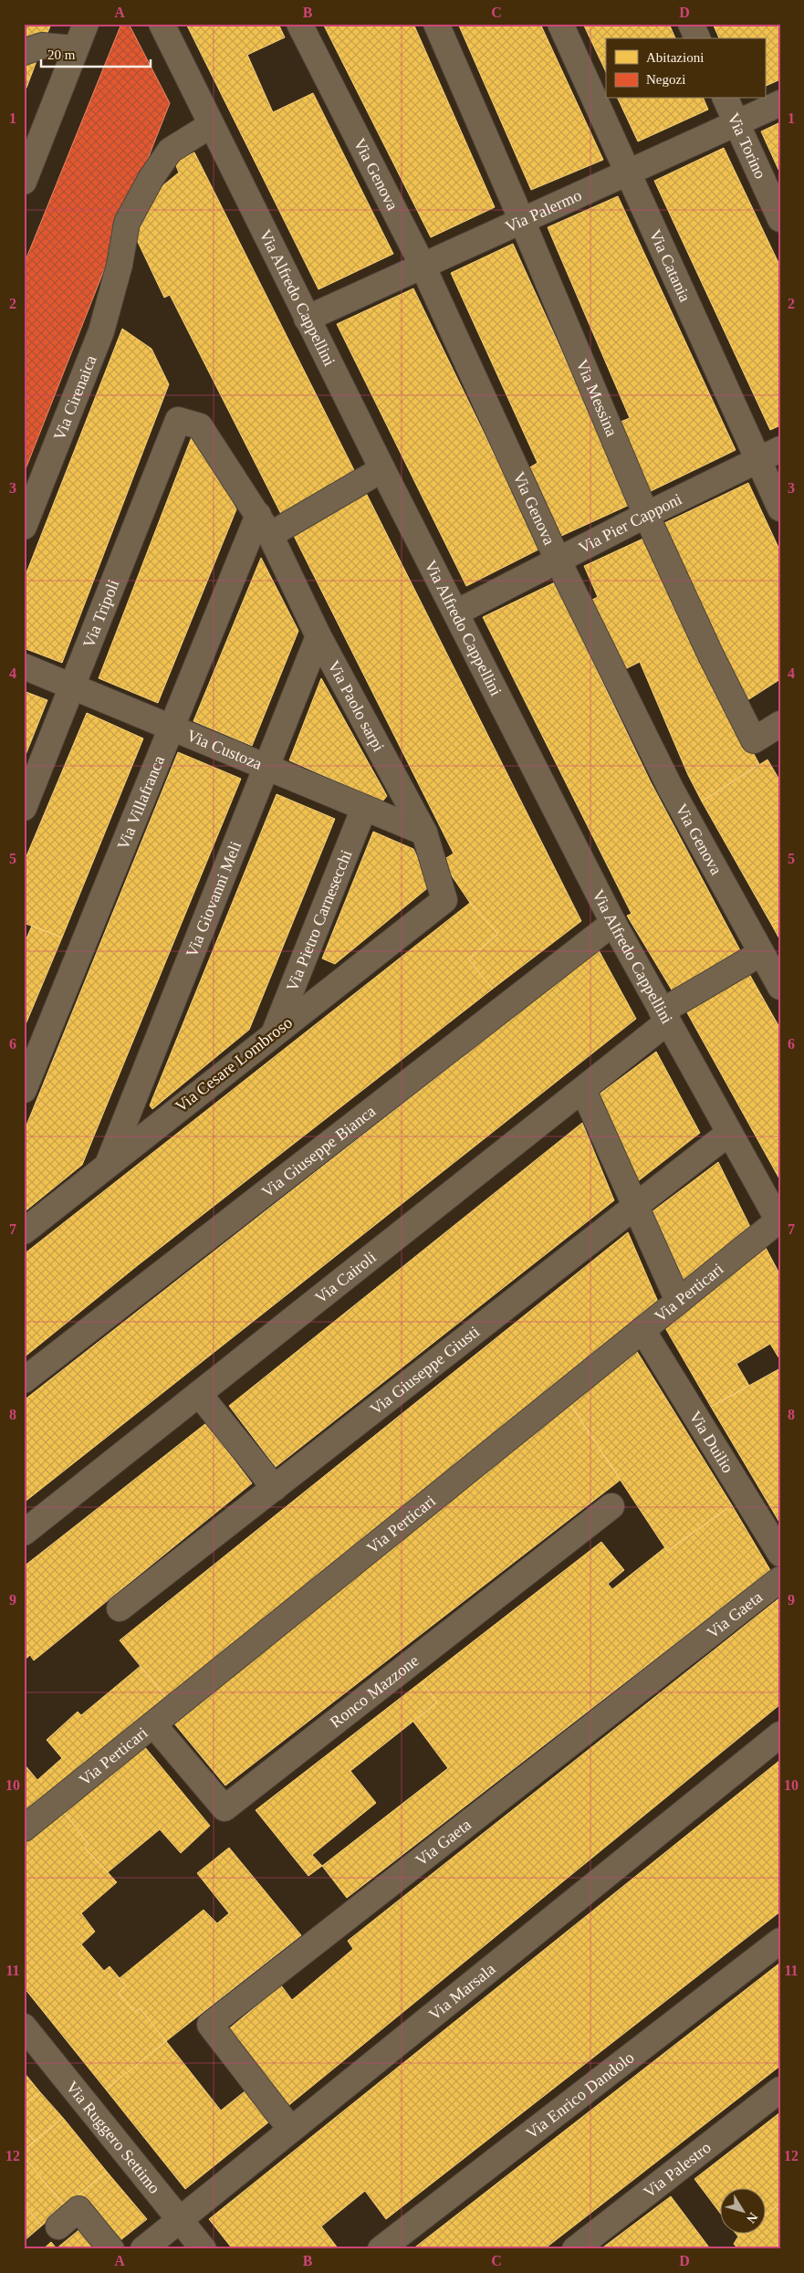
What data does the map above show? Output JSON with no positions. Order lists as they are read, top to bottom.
{
  "streets": {
    "street": [
      "Via Torino",
      "Via Genova",
      "Via Palermo",
      "Via Catania",
      "Via Alfredo Cappellini",
      "Via Cirenaica",
      "Via Messina",
      "Via Pier Capponi",
      "Via Tripoli",
      "Via Paolo sarpi",
      "Via Custoza",
      "Via Villafranca",
      "Via Giovanni Meli",
      "Via Pietro Carnesecchi",
      "Via Cesare Lombroso",
      "Via Giuseppe Bianca",
      "Via Cairoli",
      "Via Perticari",
      "Via Giuseppe Giusti",
      "Via Duilio",
      "Via Gaeta",
      "Ronco Mazzone",
      "Via Marsala",
      "Via Enrico Dandolo",
      "Via Ruggero Settimo",
      "Via Palestro"
    ]
  },
  "crossings": [
    ["Via Torino", "Via Palermo"],
    ["Via Genova", "Via Palermo"],
    ["Via Genova", "Via Pier Capponi"],
    ["Via Genova", "Via Cairoli"],
    ["Via Palermo", "Via Catania"],
    ["Via Palermo", "Via Alfredo Cappellini"],
    ["Via Palermo", "Via Messina"],
    ["Via Catania", "Via Pier Capponi"],
    ["Via Alfredo Cappellini", "Via Cirenaica"],
    ["Via Alfredo Cappellini", "Via Pier Capponi"],
    ["Via Alfredo Cappellini", "Via Giuseppe Bianca"],
    ["Via Alfredo Cappellini", "Via Cairoli"],
    ["Via Alfredo Cappellini", "Via Perticari"],
    ["Via Alfredo Cappellini", "Via Giuseppe Giusti"],
    ["Via Messina", "Via Pier Capponi"],
    ["Via Tripoli", "Via Paolo sarpi"],
    ["Via Tripoli", "Via Custoza"],
    ["Via Paolo sarpi", "Via Custoza"],
    ["Via Paolo sarpi", "Via Villafranca"],
    ["Via Paolo sarpi", "Via Giovanni Meli"],
    ["Via Paolo sarpi", "Via Cesare Lombroso"],
    ["Via Custoza", "Via Villafranca"],
    ["Via Custoza", "Via Giovanni Meli"],
    ["Via Custoza", "Via Pietro Carnesecchi"],
    ["Via Giovanni Meli", "Via Cesare Lombroso"],
    ["Via Pietro Carnesecchi", "Via Cesare Lombroso"],
    ["Via Perticari", "Via Duilio"],
    ["Via Perticari", "Ronco Mazzone"],
    ["Via Gaeta", "Via Marsala"],
    ["Via Marsala", "Via Ruggero Settimo"]
  ],
  "legend": ["Abitazioni", "Negozi"],
  "scale_bar": "20 m",
  "north": "bottom right",
  "grid": {
    "columns": [
      "A",
      "B",
      "C",
      "D"
    ],
    "rows": [
      "1",
      "2",
      "3",
      "4",
      "5",
      "6",
      "7",
      "8",
      "9",
      "10",
      "11",
      "12"
    ]
  }
}
